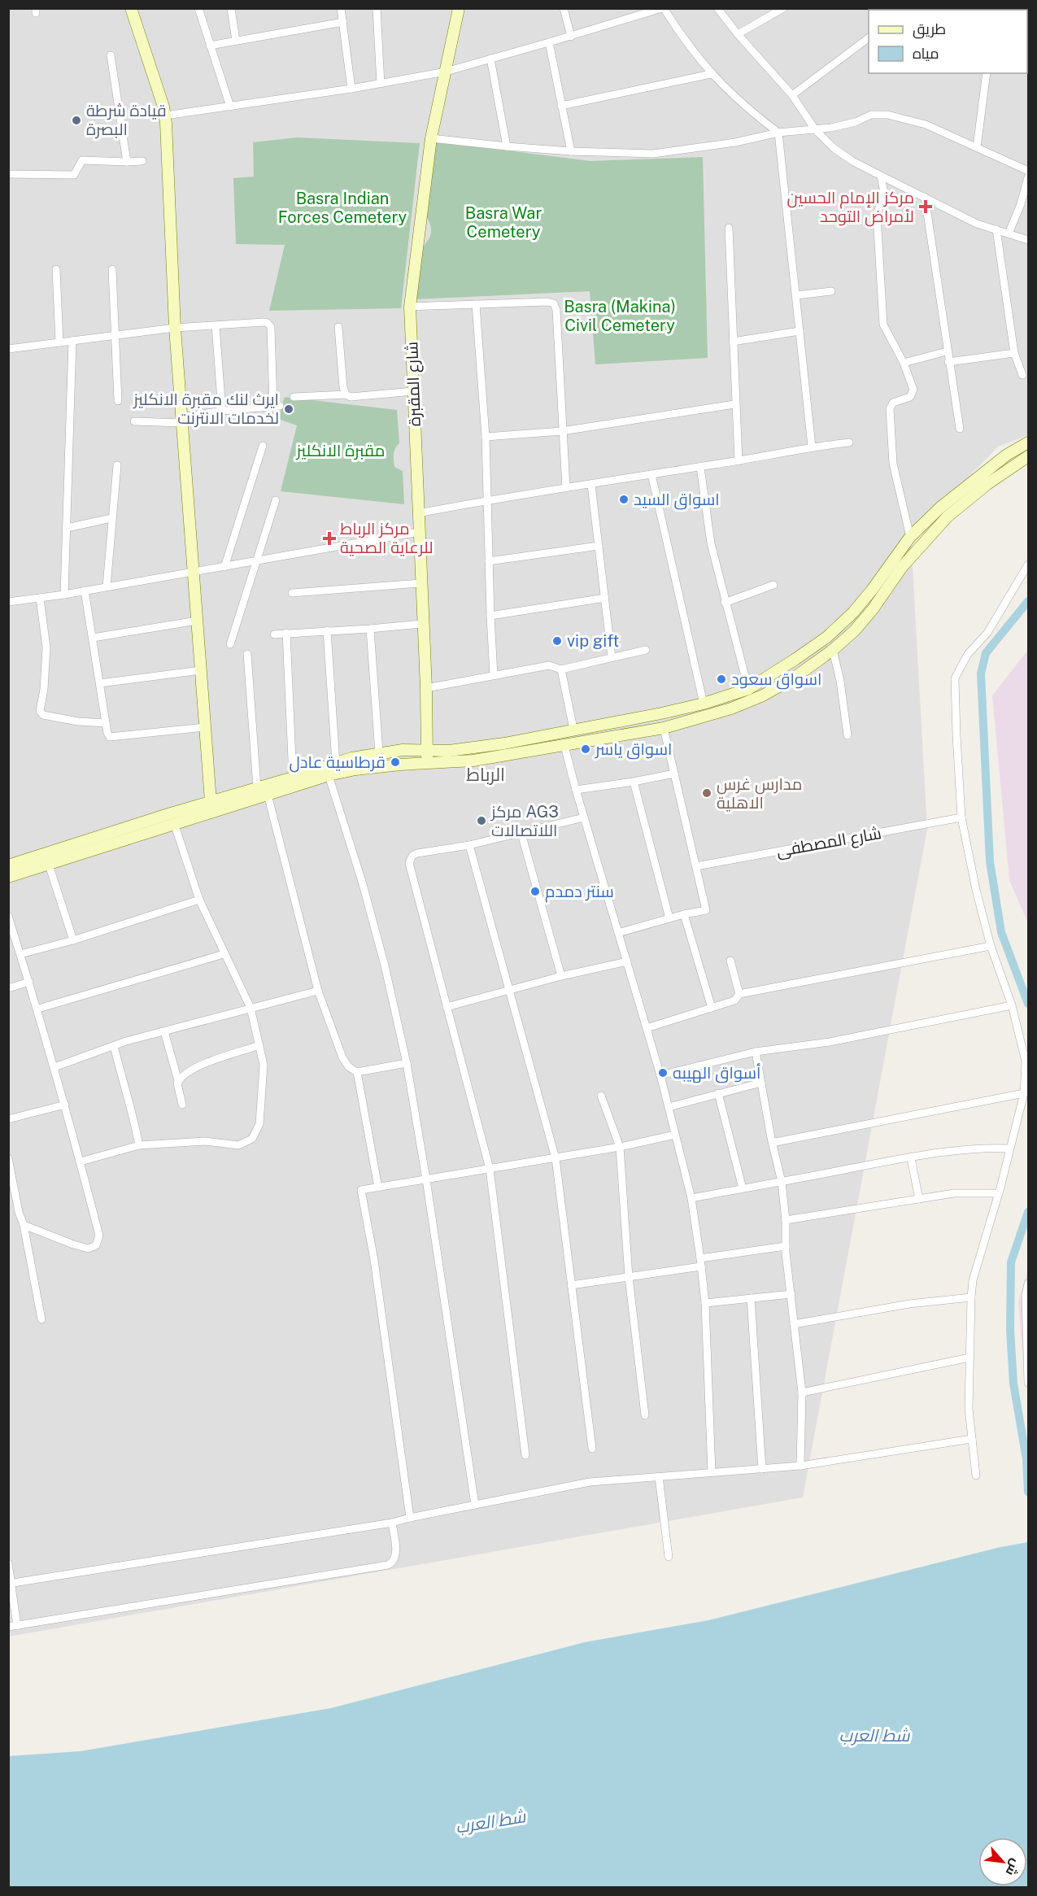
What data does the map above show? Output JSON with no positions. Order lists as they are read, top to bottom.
{
  "streets": {
    "street": ["شارع المقبرة", "شارع المصطفى"]
  },
  "districts": ["الرباط"],
  "water": ["شط العرب"],
  "parks": [
    "Basra Indian Forces Cemetery",
    "Basra War Cemetery",
    "Basra (Makina) Civil Cemetery",
    "مقبرة الانكليز"
  ],
  "places": {
    "other": [
      "قيادة شرطة البصرة",
      "ايرث لنك مقبرة الانكليز لخدمات الانترنت",
      "اسواق السيد",
      "vip gift",
      "اسواق سعود",
      "اسواق ياسر",
      "قرطاسية عادل",
      "مدارس غرس الاهلية",
      "مركز AG3 اللاتصالات",
      "سنتر دمدم",
      "أسواق الهيبه"
    ],
    "health": ["مركز الإمام الحسين لأمراض التوحد", "مركز الرباط للرعاية الصحية"]
  },
  "legend": ["طريق", "مياه"],
  "north": "bottom right"
}
